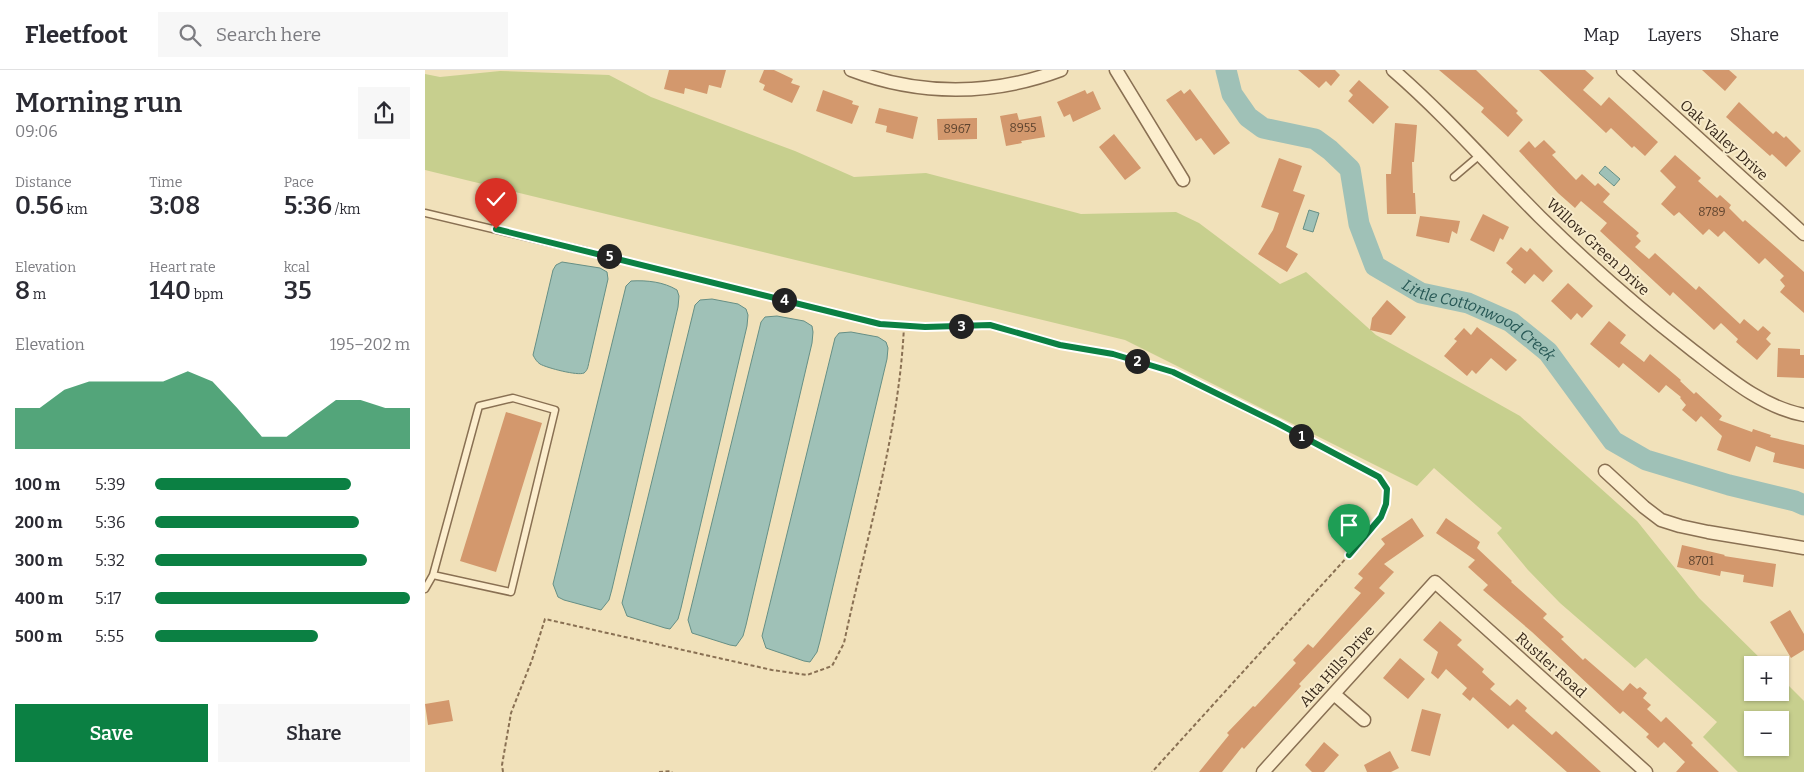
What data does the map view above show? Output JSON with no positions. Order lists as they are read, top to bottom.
{
  "streets": {
    "street": [
      "Oak Valley Drive",
      "Willow Green Drive",
      "Rustler Road",
      "Alta Hills Drive"
    ]
  },
  "crossings": [
    ["Rustler Road", "Alta Hills Drive"]
  ],
  "water": ["Little Cottonwood Creek"],
  "house_numbers": [
    "8955",
    "8967",
    "8789",
    "8701"
  ],
  "page": {
    "header": "Fleetfoot",
    "search": "Search here",
    "nav": ["Map", "Layers", "Share"],
    "heading": ["Morning run", "09:06"],
    "stats": [
      ["Distance", "0.56 km"],
      ["Time", "3:08"],
      ["Pace", "5:36 /km"],
      ["Elevation", "8 m"],
      ["Heart rate", "140 bpm"],
      ["kcal", "35"]
    ],
    "pins": [
      "5",
      "4",
      "3",
      "2",
      "1"
    ],
    "chart": ["Elevation", "195–202 m"],
    "list": [
      {
        "name": "100 m",
        "note": "5:39"
      },
      {
        "name": "200 m",
        "note": "5:36"
      },
      {
        "name": "300 m",
        "note": "5:32"
      },
      {
        "name": "400 m",
        "note": "5:17"
      },
      {
        "name": "500 m",
        "note": "5:55"
      }
    ],
    "map_buttons": ["+", "−"],
    "buttons": ["Save", "Share"]
  }
}
